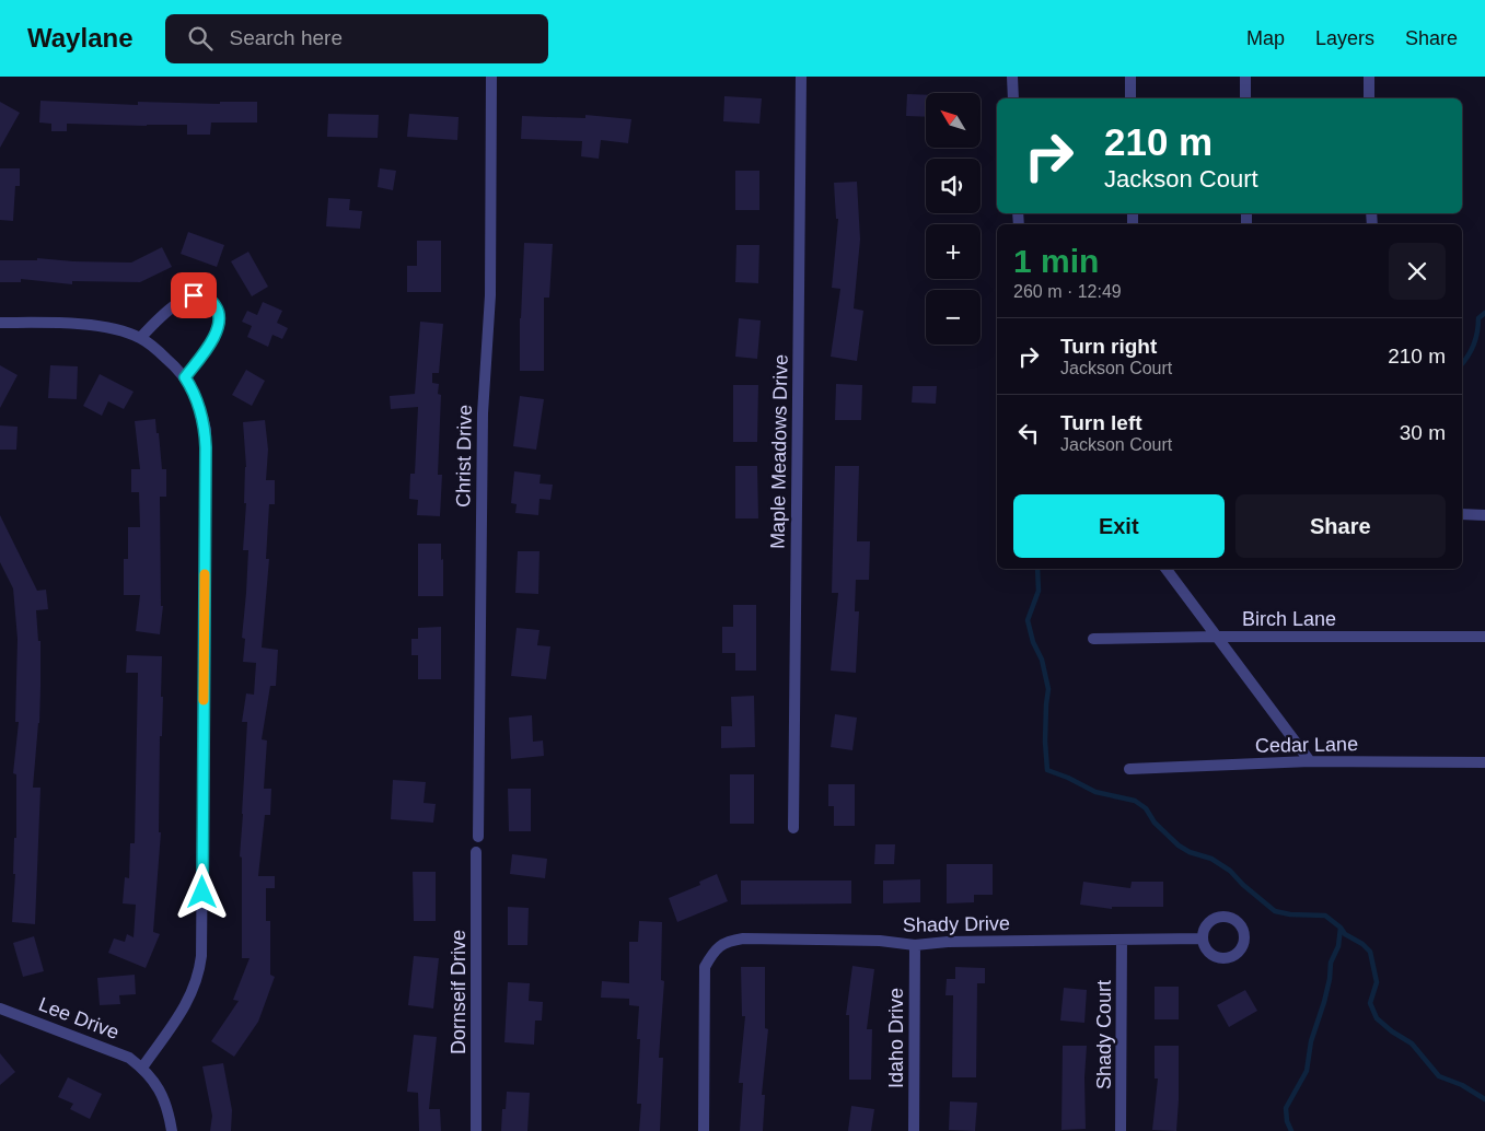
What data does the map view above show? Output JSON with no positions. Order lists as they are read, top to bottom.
{
  "streets": {
    "street": [
      "Maple Meadows Drive",
      "Christ Drive",
      "Birch Lane",
      "Cedar Lane",
      "Shady Drive",
      "Dornseif Drive",
      "Lee Drive",
      "Shady Court",
      "Idaho Drive"
    ]
  },
  "crossings": [
    ["Shady Drive", "Shady Court"],
    ["Shady Drive", "Idaho Drive"]
  ],
  "north": "top left",
  "page": {
    "header": "Waylane",
    "search": "Search here",
    "nav": ["Map", "Layers", "Share"],
    "map_buttons": ["+", "−"],
    "turn": ["210 m", "Jackson Court"],
    "heading": ["1 min", "260 m · 12:49"],
    "list": [
      {
        "name": "Turn right",
        "note": "Jackson Court",
        "value": "210 m"
      },
      {
        "name": "Turn left",
        "note": "Jackson Court",
        "value": "30 m"
      }
    ],
    "buttons": ["Exit", "Share"]
  }
}
